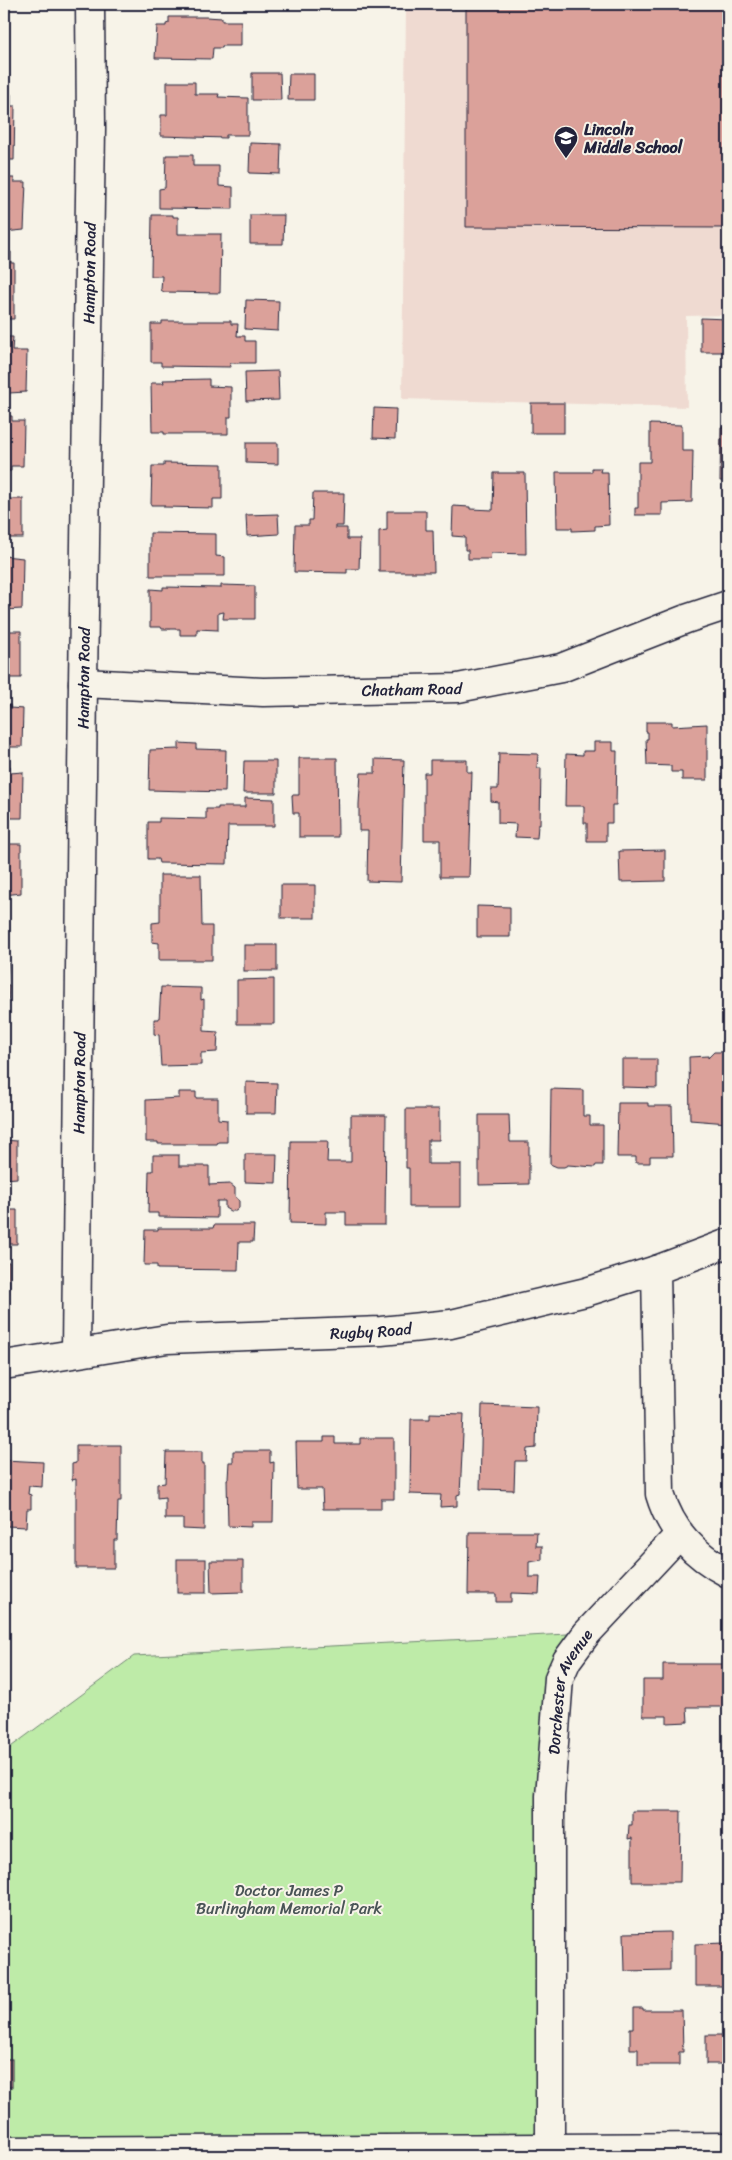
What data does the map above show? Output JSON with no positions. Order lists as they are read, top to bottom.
{
  "streets": {
    "street": [
      "Hampton Road",
      "Chatham Road",
      "Rugby Road",
      "Dorchester Avenue"
    ]
  },
  "crossings": [
    ["Hampton Road", "Chatham Road"],
    ["Hampton Road", "Rugby Road"]
  ],
  "parks": ["Doctor James P Burlingham Memorial Park"],
  "places": {
    "school or university": ["Lincoln Middle School"]
  }
}
